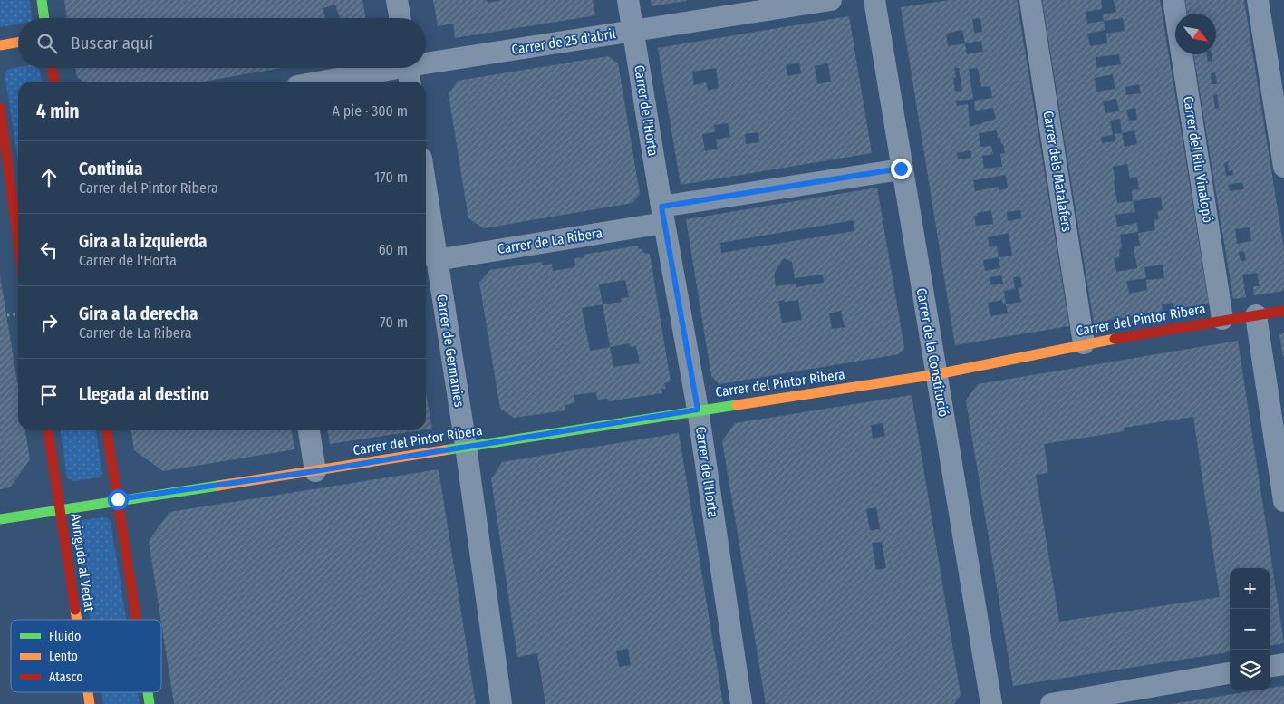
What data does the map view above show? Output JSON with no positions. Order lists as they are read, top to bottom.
{
  "streets": {
    "street": [
      "Carrer de 25 d'abril",
      "Carrer de l'Horta",
      "Carrer del Riu Vinalopó",
      "Carrer dels Matalafers",
      "Carrer de La Ribera",
      "Carrer del Pintor Ribera",
      "Carrer de Germanies",
      "Carrer de la Constitució",
      "Avinguda al Vedat"
    ]
  },
  "crossings": [
    ["Carrer de 25 d'abril", "Carrer de l'Horta"],
    ["Carrer de l'Horta", "Carrer de La Ribera"],
    ["Carrer de l'Horta", "Carrer del Pintor Ribera"],
    ["Carrer del Riu Vinalopó", "Carrer del Pintor Ribera"],
    ["Carrer dels Matalafers", "Carrer del Pintor Ribera"],
    ["Carrer de La Ribera", "Carrer de Germanies"],
    ["Carrer de La Ribera", "Carrer de la Constitució"],
    ["Carrer del Pintor Ribera", "Carrer de Germanies"],
    ["Carrer del Pintor Ribera", "Carrer de la Constitució"],
    ["Carrer del Pintor Ribera", "Avinguda al Vedat"]
  ],
  "legend": ["Fluido", "Lento", "Atasco"],
  "north": "bottom right",
  "page": {
    "search": "Buscar aquí",
    "heading": ["4 min", "A pie · 300 m"],
    "list": [
      ["Continúa", "Carrer del Pintor Ribera", "170 m"],
      ["Gira a la izquierda", "Carrer de l'Horta", "60 m"],
      ["Gira a la derecha", "Carrer de La Ribera", "70 m"],
      "Llegada al destino"
    ],
    "map_buttons": ["+", "−"]
  }
}
